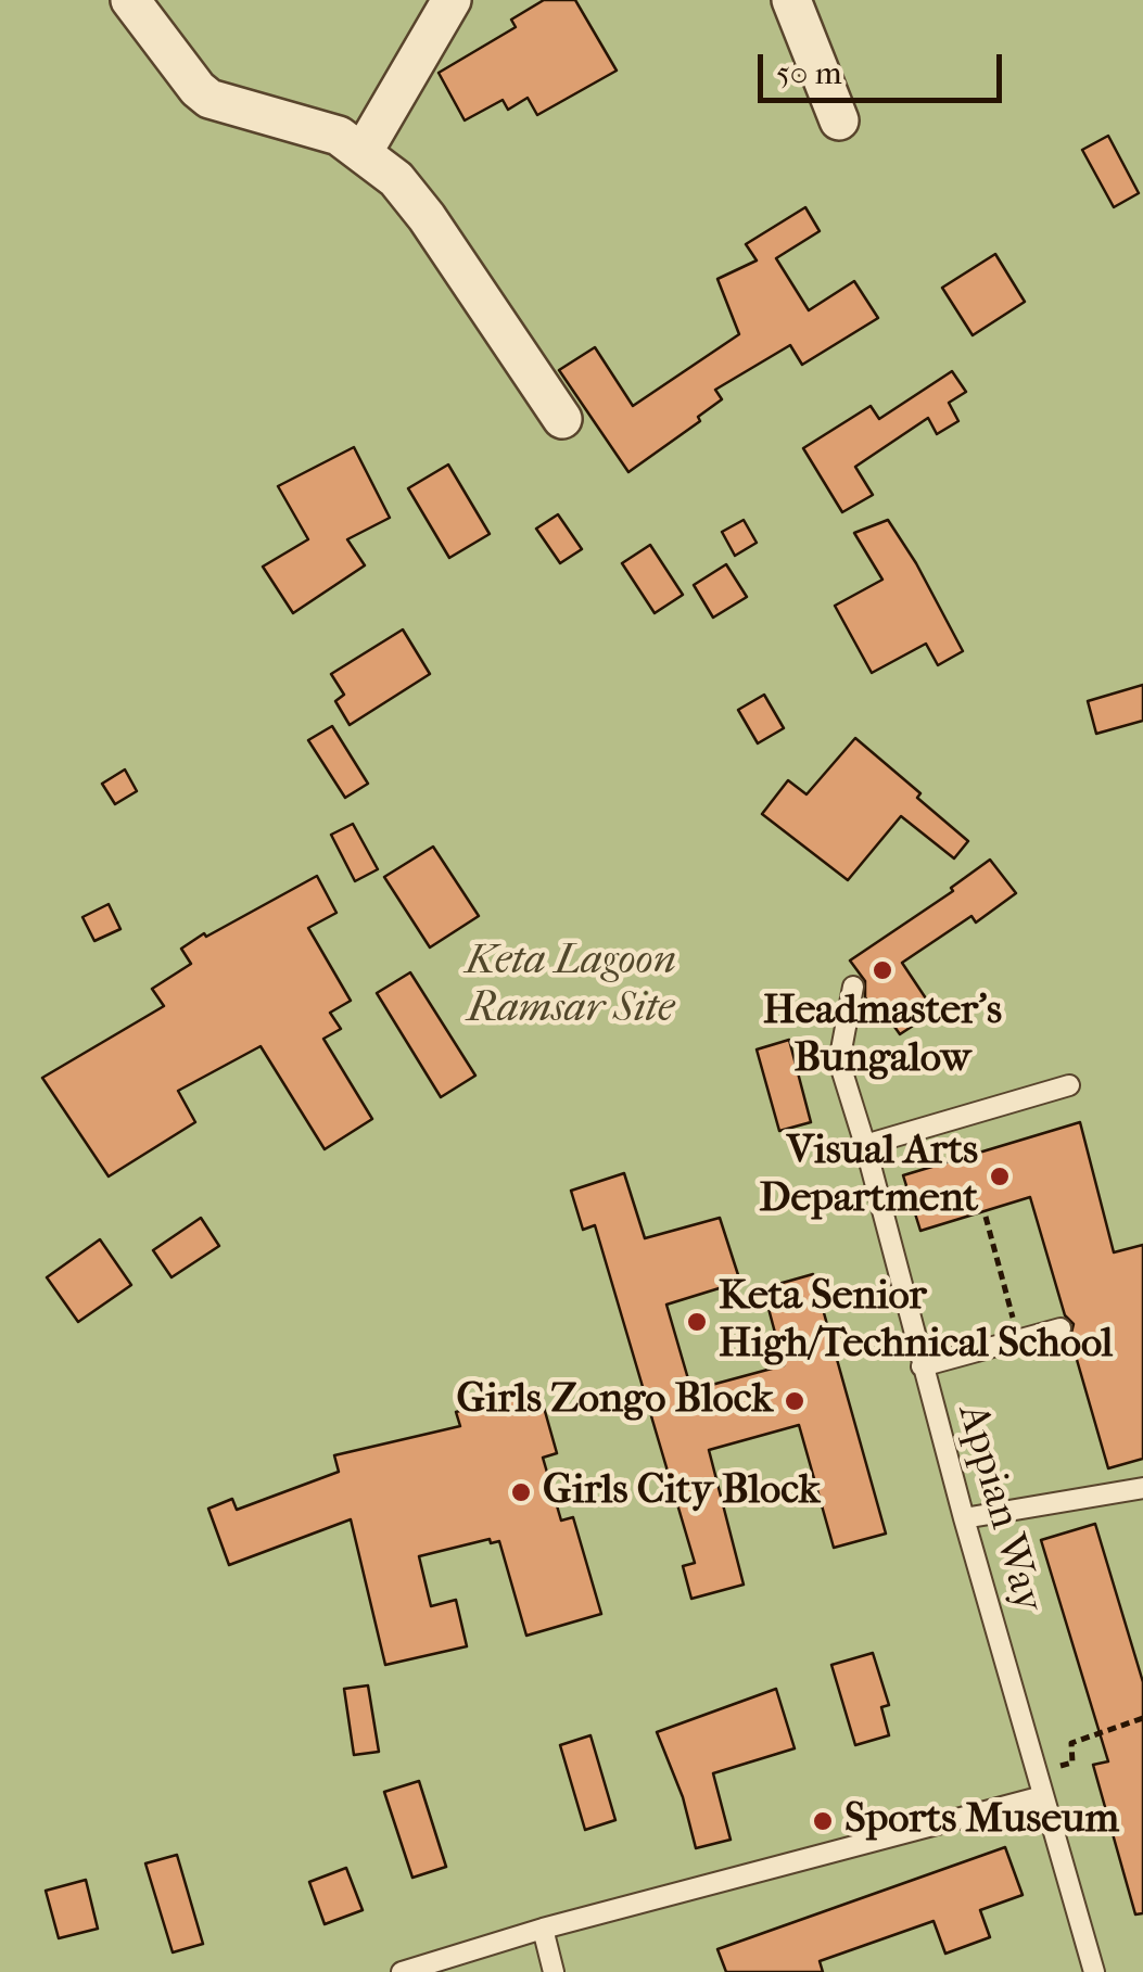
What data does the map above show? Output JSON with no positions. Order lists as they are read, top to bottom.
{
  "streets": {
    "lane": ["Appian Way"]
  },
  "parks": ["Keta Lagoon Ramsar Site"],
  "places": [
    "Headmaster's Bungalow",
    "Visual Arts Department",
    "Keta Senior High/Technical School",
    "Girls Zongo Block",
    "Girls City Block",
    "Sports Museum"
  ],
  "scale_bar": "50 m"
}
